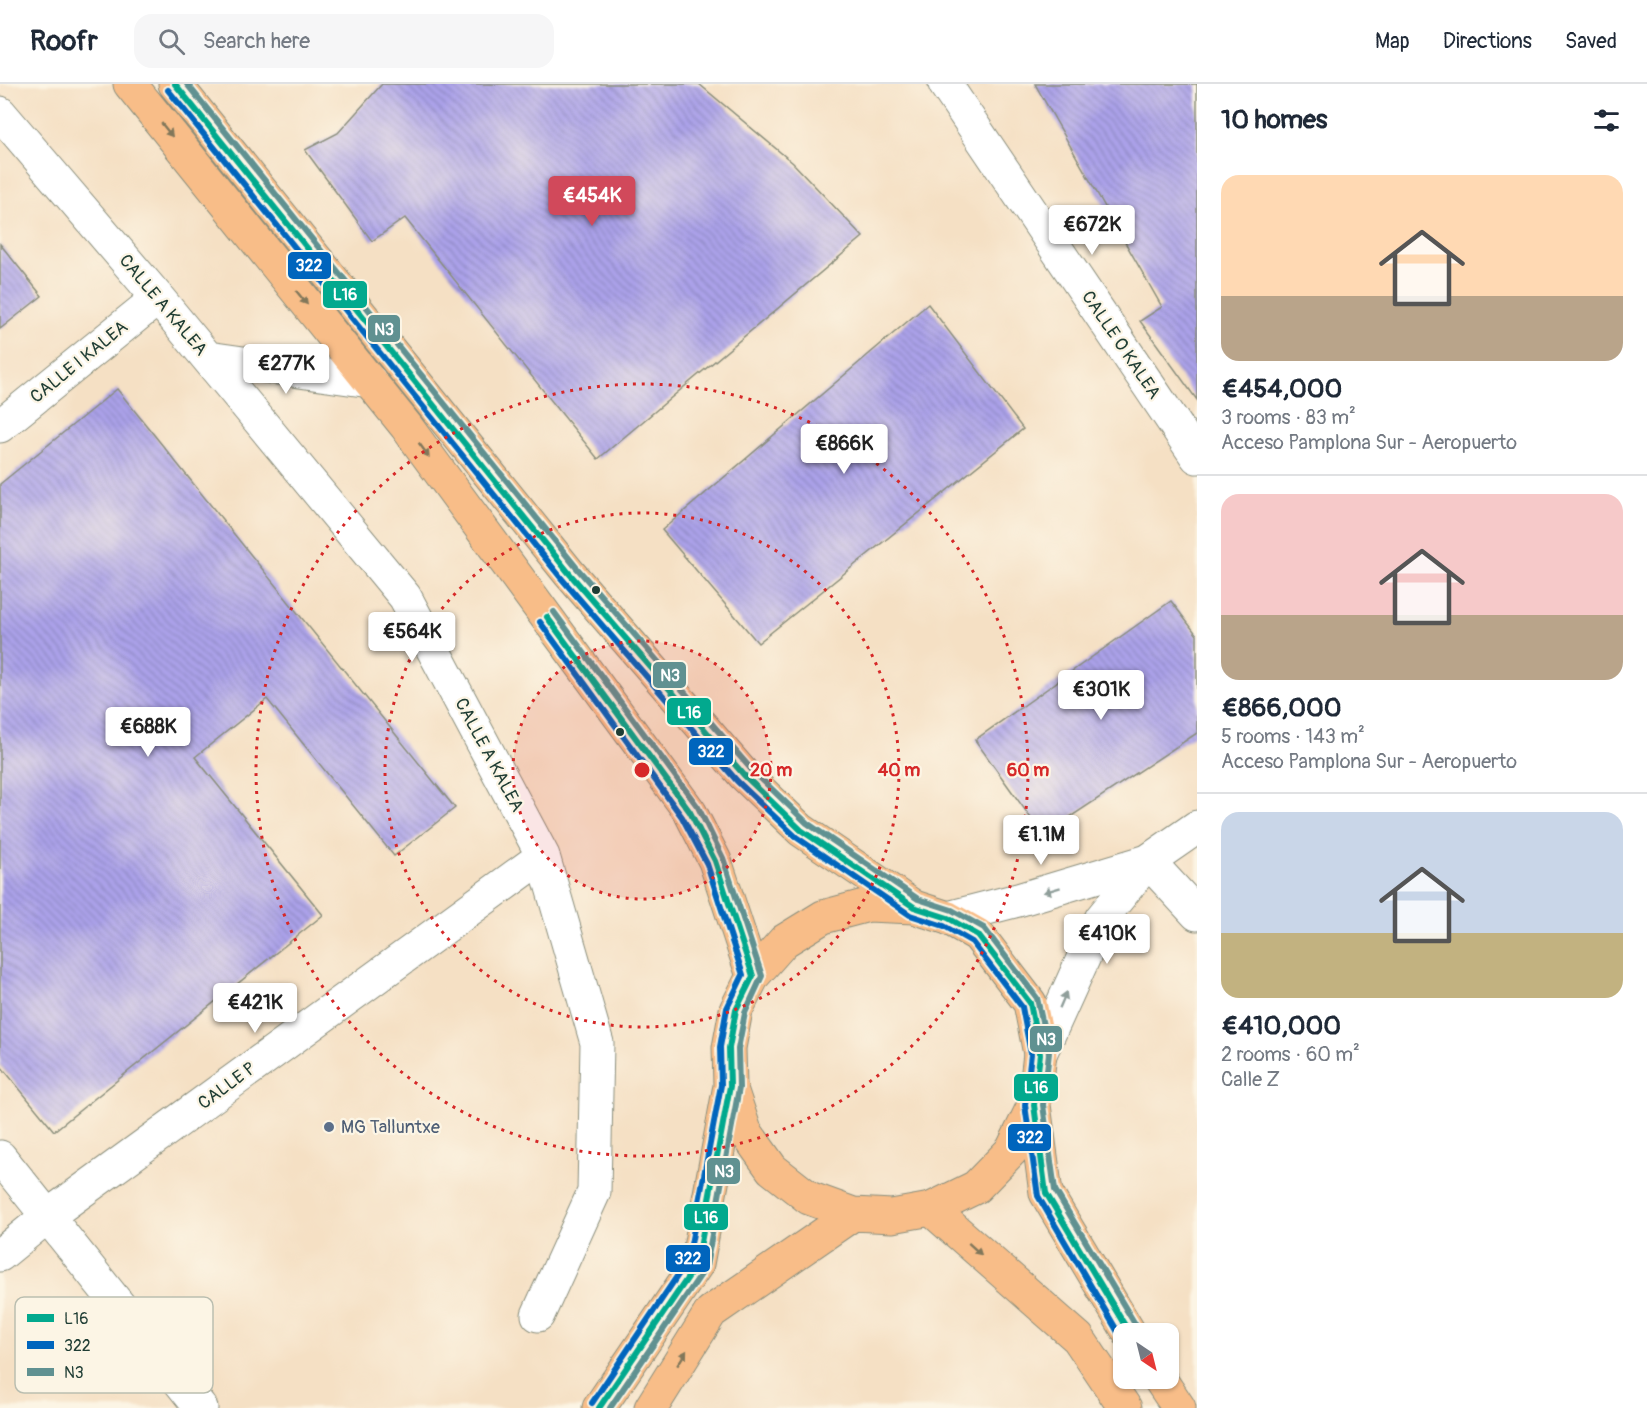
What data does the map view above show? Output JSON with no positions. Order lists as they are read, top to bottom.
{
  "streets": {
    "street": [
      "CALLE A KALEA",
      "CALLE O KALEA",
      "CALLE I KALEA",
      "CALLE P"
    ]
  },
  "crossings": [
    ["CALLE A KALEA", "CALLE I KALEA"],
    ["CALLE A KALEA", "CALLE P"]
  ],
  "places": ["MG Talluntxe"],
  "lines": ["transit line L16", "transit line N3", "transit line 322"],
  "legend": ["L16", "322", "N3"],
  "north": "bottom right",
  "page": {
    "header": "Roofr",
    "search": "Search here",
    "nav": ["Map", "Directions", "Saved"],
    "heading": "10 homes",
    "list": [
      {
        "name": "€454,000",
        "note": "3 rooms · 83 m² · Acceso Pamplona Sur - Aeropuerto"
      },
      {
        "name": "€866,000",
        "note": "5 rooms · 143 m² · Acceso Pamplona Sur - Aeropuerto"
      },
      {
        "name": "€410,000",
        "note": "2 rooms · 60 m² · Calle Z"
      }
    ],
    "price": [
      "€454K",
      "€672K",
      "€277K",
      "€866K",
      "€564K",
      "€301K",
      "€688K",
      "€1.1M",
      "€410K",
      "€421K"
    ]
  },
  "rings": ["20 m", "40 m", "60 m"]
}
